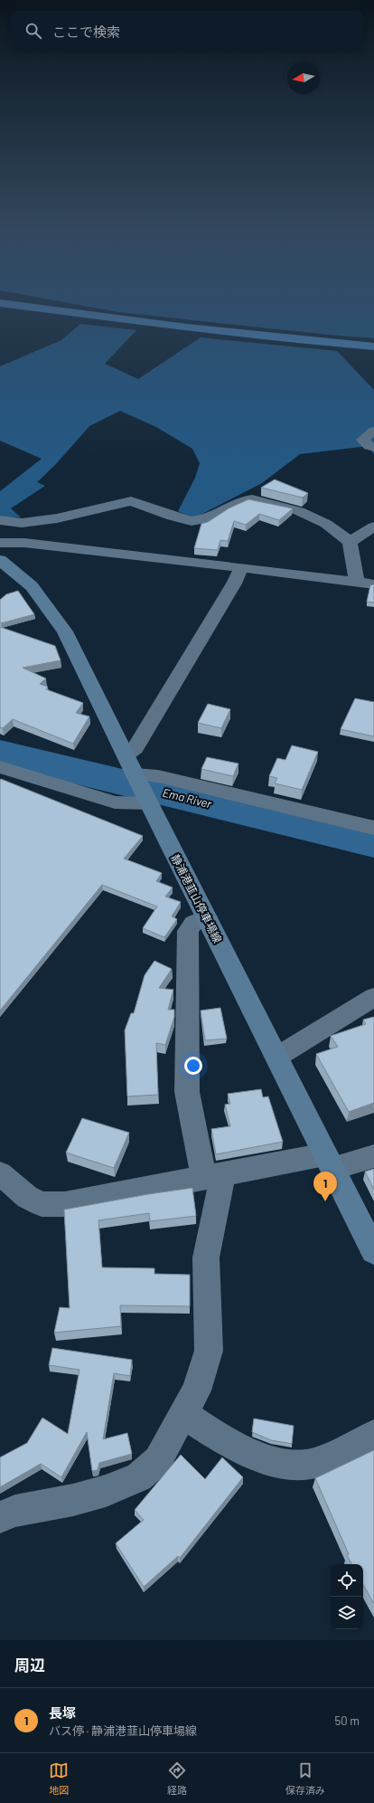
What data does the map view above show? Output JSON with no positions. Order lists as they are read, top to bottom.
{
  "streets": {
    "main road": ["静浦港韮山停車場線"]
  },
  "water": ["Ema River"],
  "north": "left",
  "page": {
    "search": "ここで検索",
    "pins": "1",
    "heading": "周辺",
    "list": [
      {
        "mark": "1",
        "name": "長塚",
        "note": "バス停 · 静浦港韮山停車場線",
        "value": "50 m"
      }
    ],
    "nav": ["地図", "経路", "保存済み"]
  }
}
